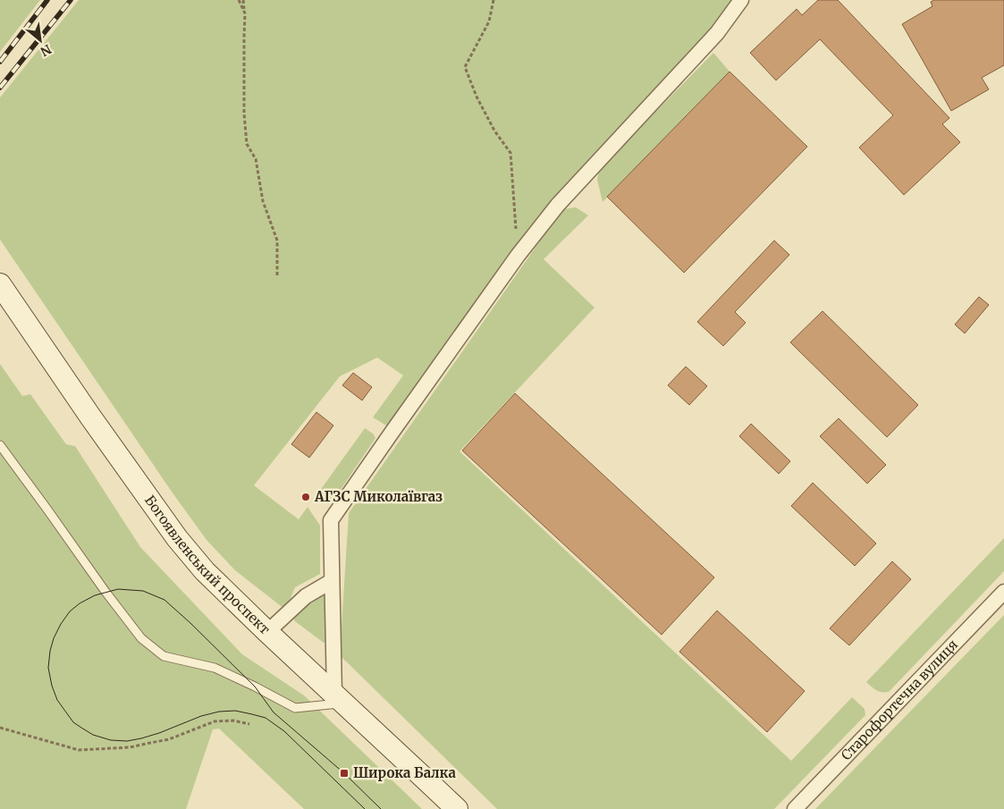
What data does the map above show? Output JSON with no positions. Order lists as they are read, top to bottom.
{
  "streets": {
    "main road": ["Богоявленський проспект"],
    "street": ["Старофортечна вулиця"]
  },
  "places": {
    "other": ["АГЗС Миколаївгаз"],
    "transit": ["Широка Балка"]
  },
  "north": "bottom right"
}
